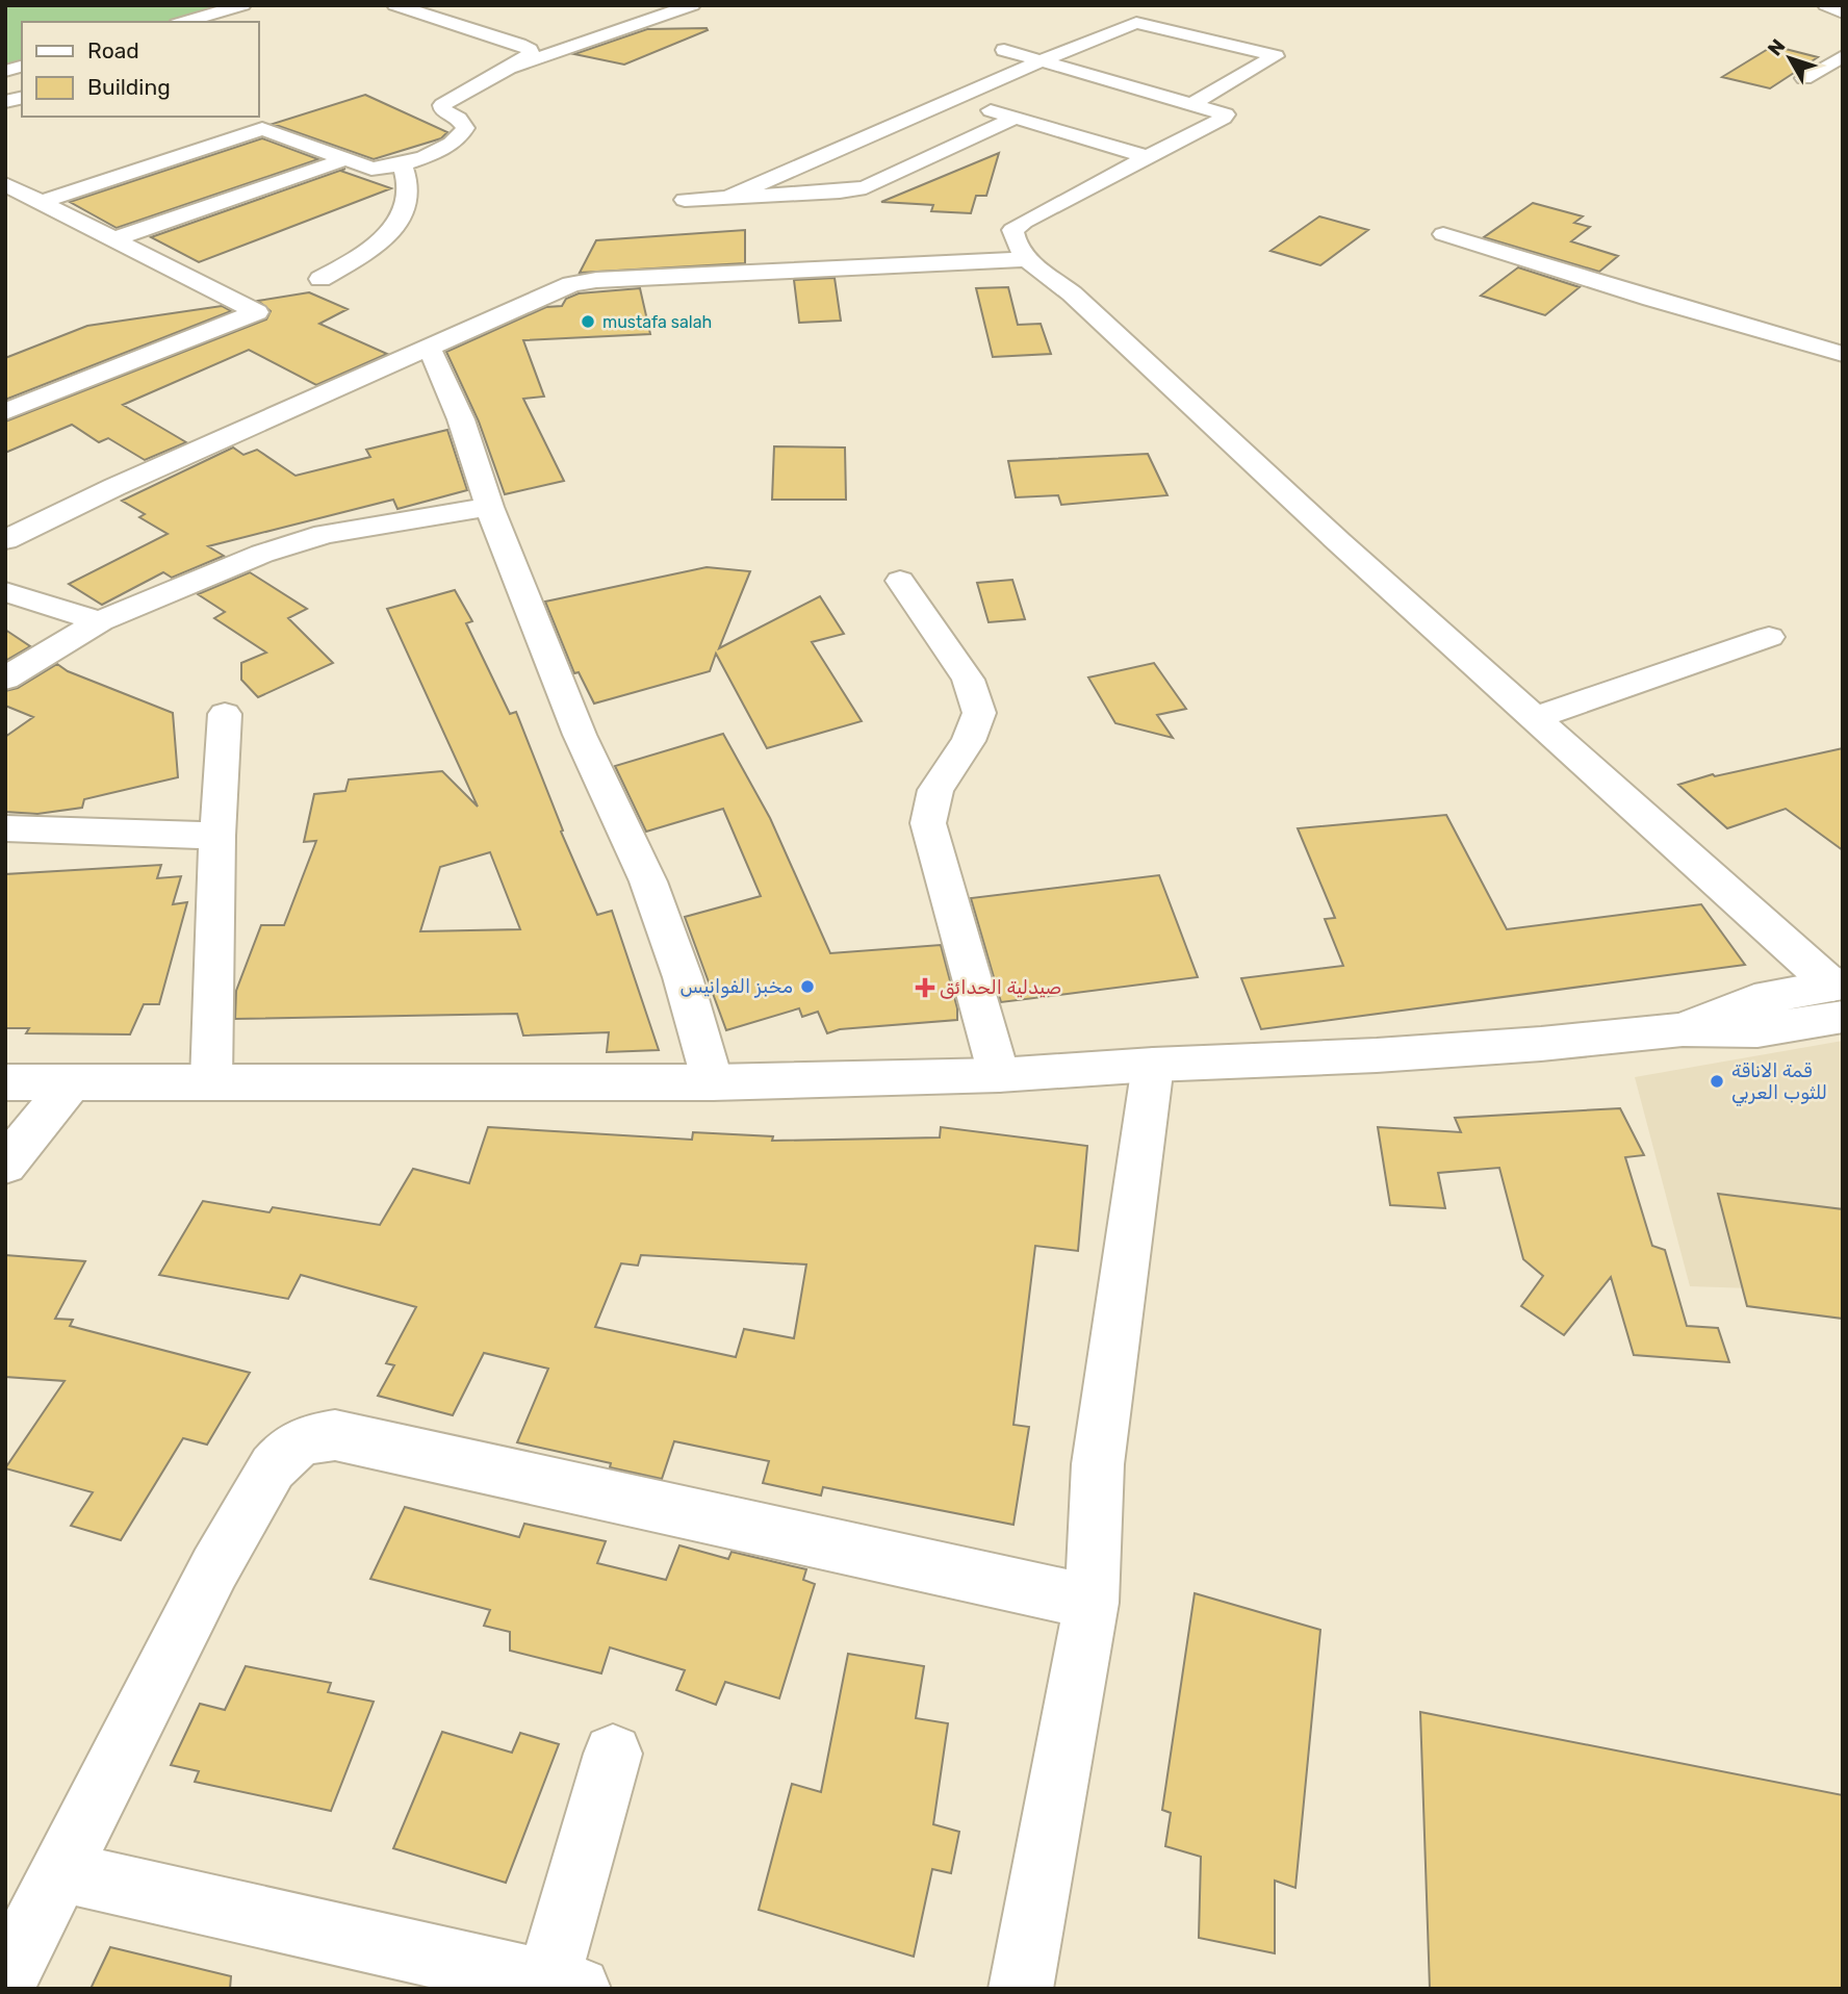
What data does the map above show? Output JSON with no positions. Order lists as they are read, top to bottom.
{
  "places": {
    "other": ["mustafa salah", "مخبز الفوانيس", "قمة الاناقة للثوب العربي"],
    "health": ["صيدلية الحدائق"]
  },
  "legend": ["Road", "Building"],
  "north": "top left"
}
